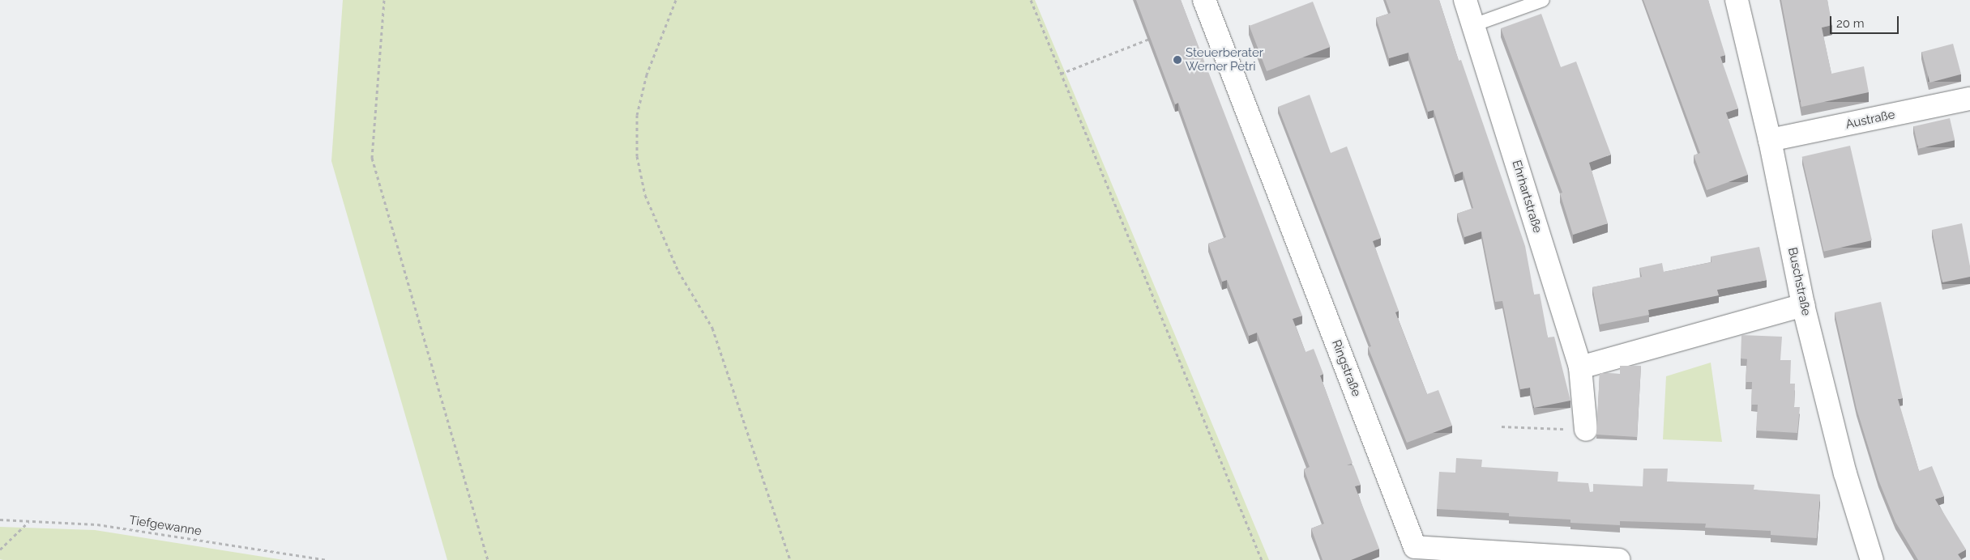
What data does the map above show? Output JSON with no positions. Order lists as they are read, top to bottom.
{
  "streets": {
    "street": [
      "Austraße",
      "Ehrhartstraße",
      "Buschstraße",
      "Ringstraße"
    ],
    "path": ["Tiefgewanne"]
  },
  "crossings": [
    ["Austraße", "Buschstraße"]
  ],
  "places": ["Steuerberater Werner Petri"],
  "scale_bar": "20 m"
}
